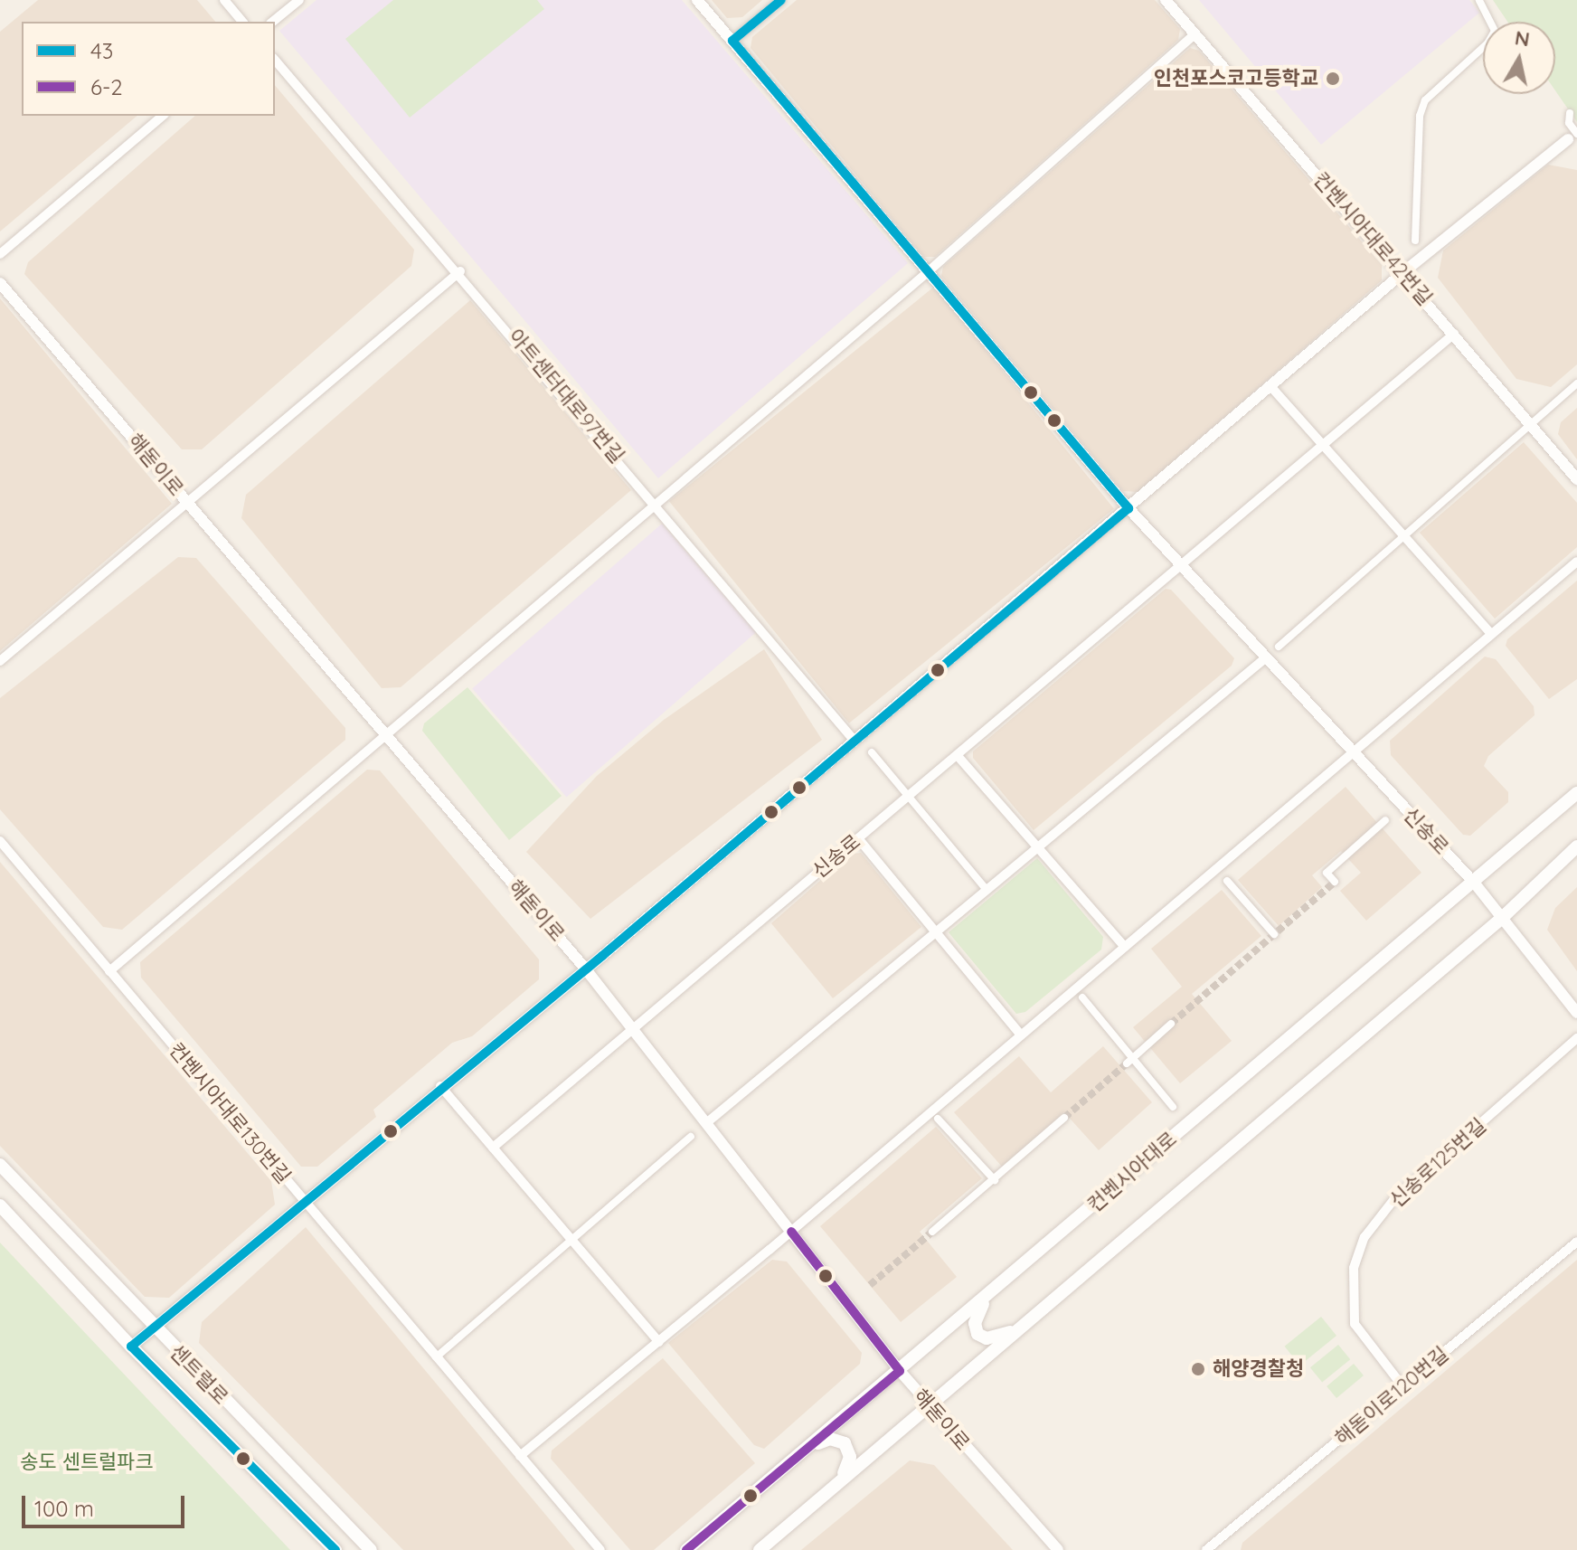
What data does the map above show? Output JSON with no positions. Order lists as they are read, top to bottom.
{
  "streets": {
    "main road": ["컨벤시아대로", "센트럴로"],
    "street": [
      "컨벤시아대로42번길",
      "아트센터대로97번길",
      "해돋이로",
      "신송로",
      "컨벤시아대로130번길",
      "신송로125번길",
      "해돋이로120번길"
    ]
  },
  "crossings": [
    ["해돋이로", "신송로"],
    ["해돋이로", "컨벤시아대로"],
    ["신송로", "컨벤시아대로"],
    ["신송로125번길", "해돋이로120번길"]
  ],
  "parks": ["송도 센트럴파크"],
  "places": ["인천포스코고등학교", "해양경찰청"],
  "lines": ["transit line 43", "transit line 6-2"],
  "legend": ["43", "6-2"],
  "scale_bar": "100 m",
  "north": "top"
}
